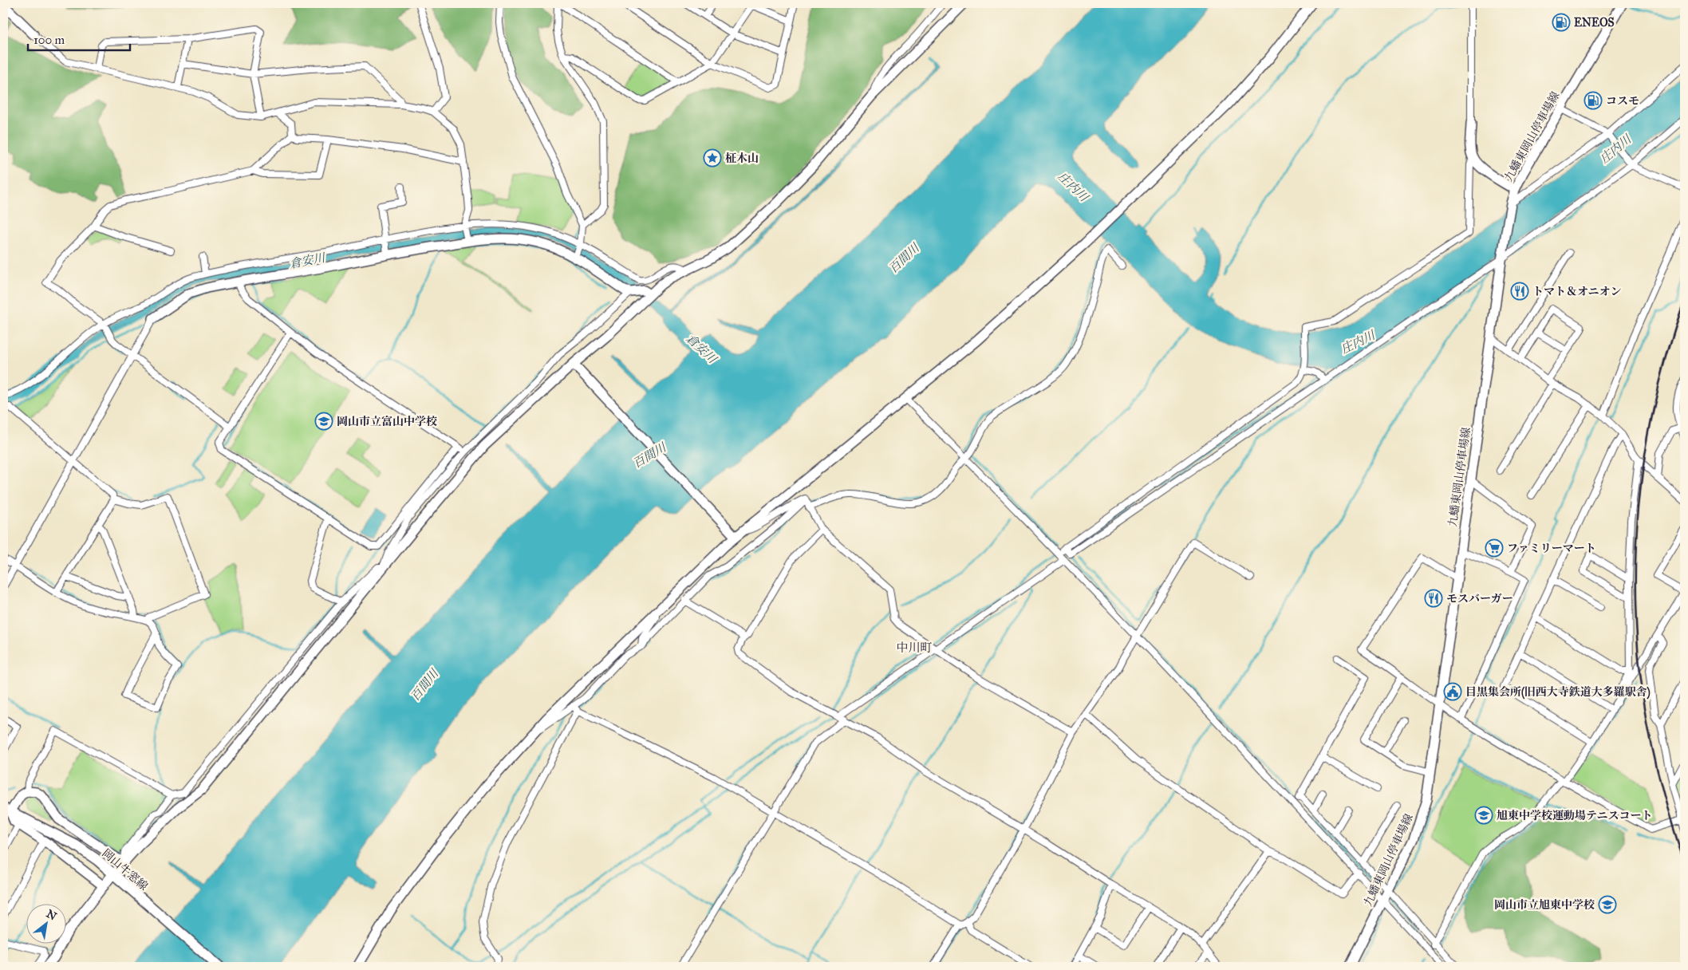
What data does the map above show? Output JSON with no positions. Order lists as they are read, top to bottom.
{
  "streets": {
    "main road": ["岡山牛窓線"],
    "street": ["九蟠東岡山停車場線"]
  },
  "districts": ["中川町"],
  "water": ["庄内川", "百間川", "倉安川"],
  "places": {
    "fuel station": ["ENEOS", "コスモ"],
    "place": ["柾木山"],
    "restaurant": ["トマト＆オニオン", "モスバーガー"],
    "school or university": ["岡山市立富山中学校", "旭東中学校運動場テニスコート", "岡山市立旭東中学校"],
    "supermarket": ["ファミリーマート"],
    "public building": ["目黒集会所(旧西大寺鉄道大多羅駅舎)"]
  },
  "scale_bar": "100 m",
  "north": "top right"
}
